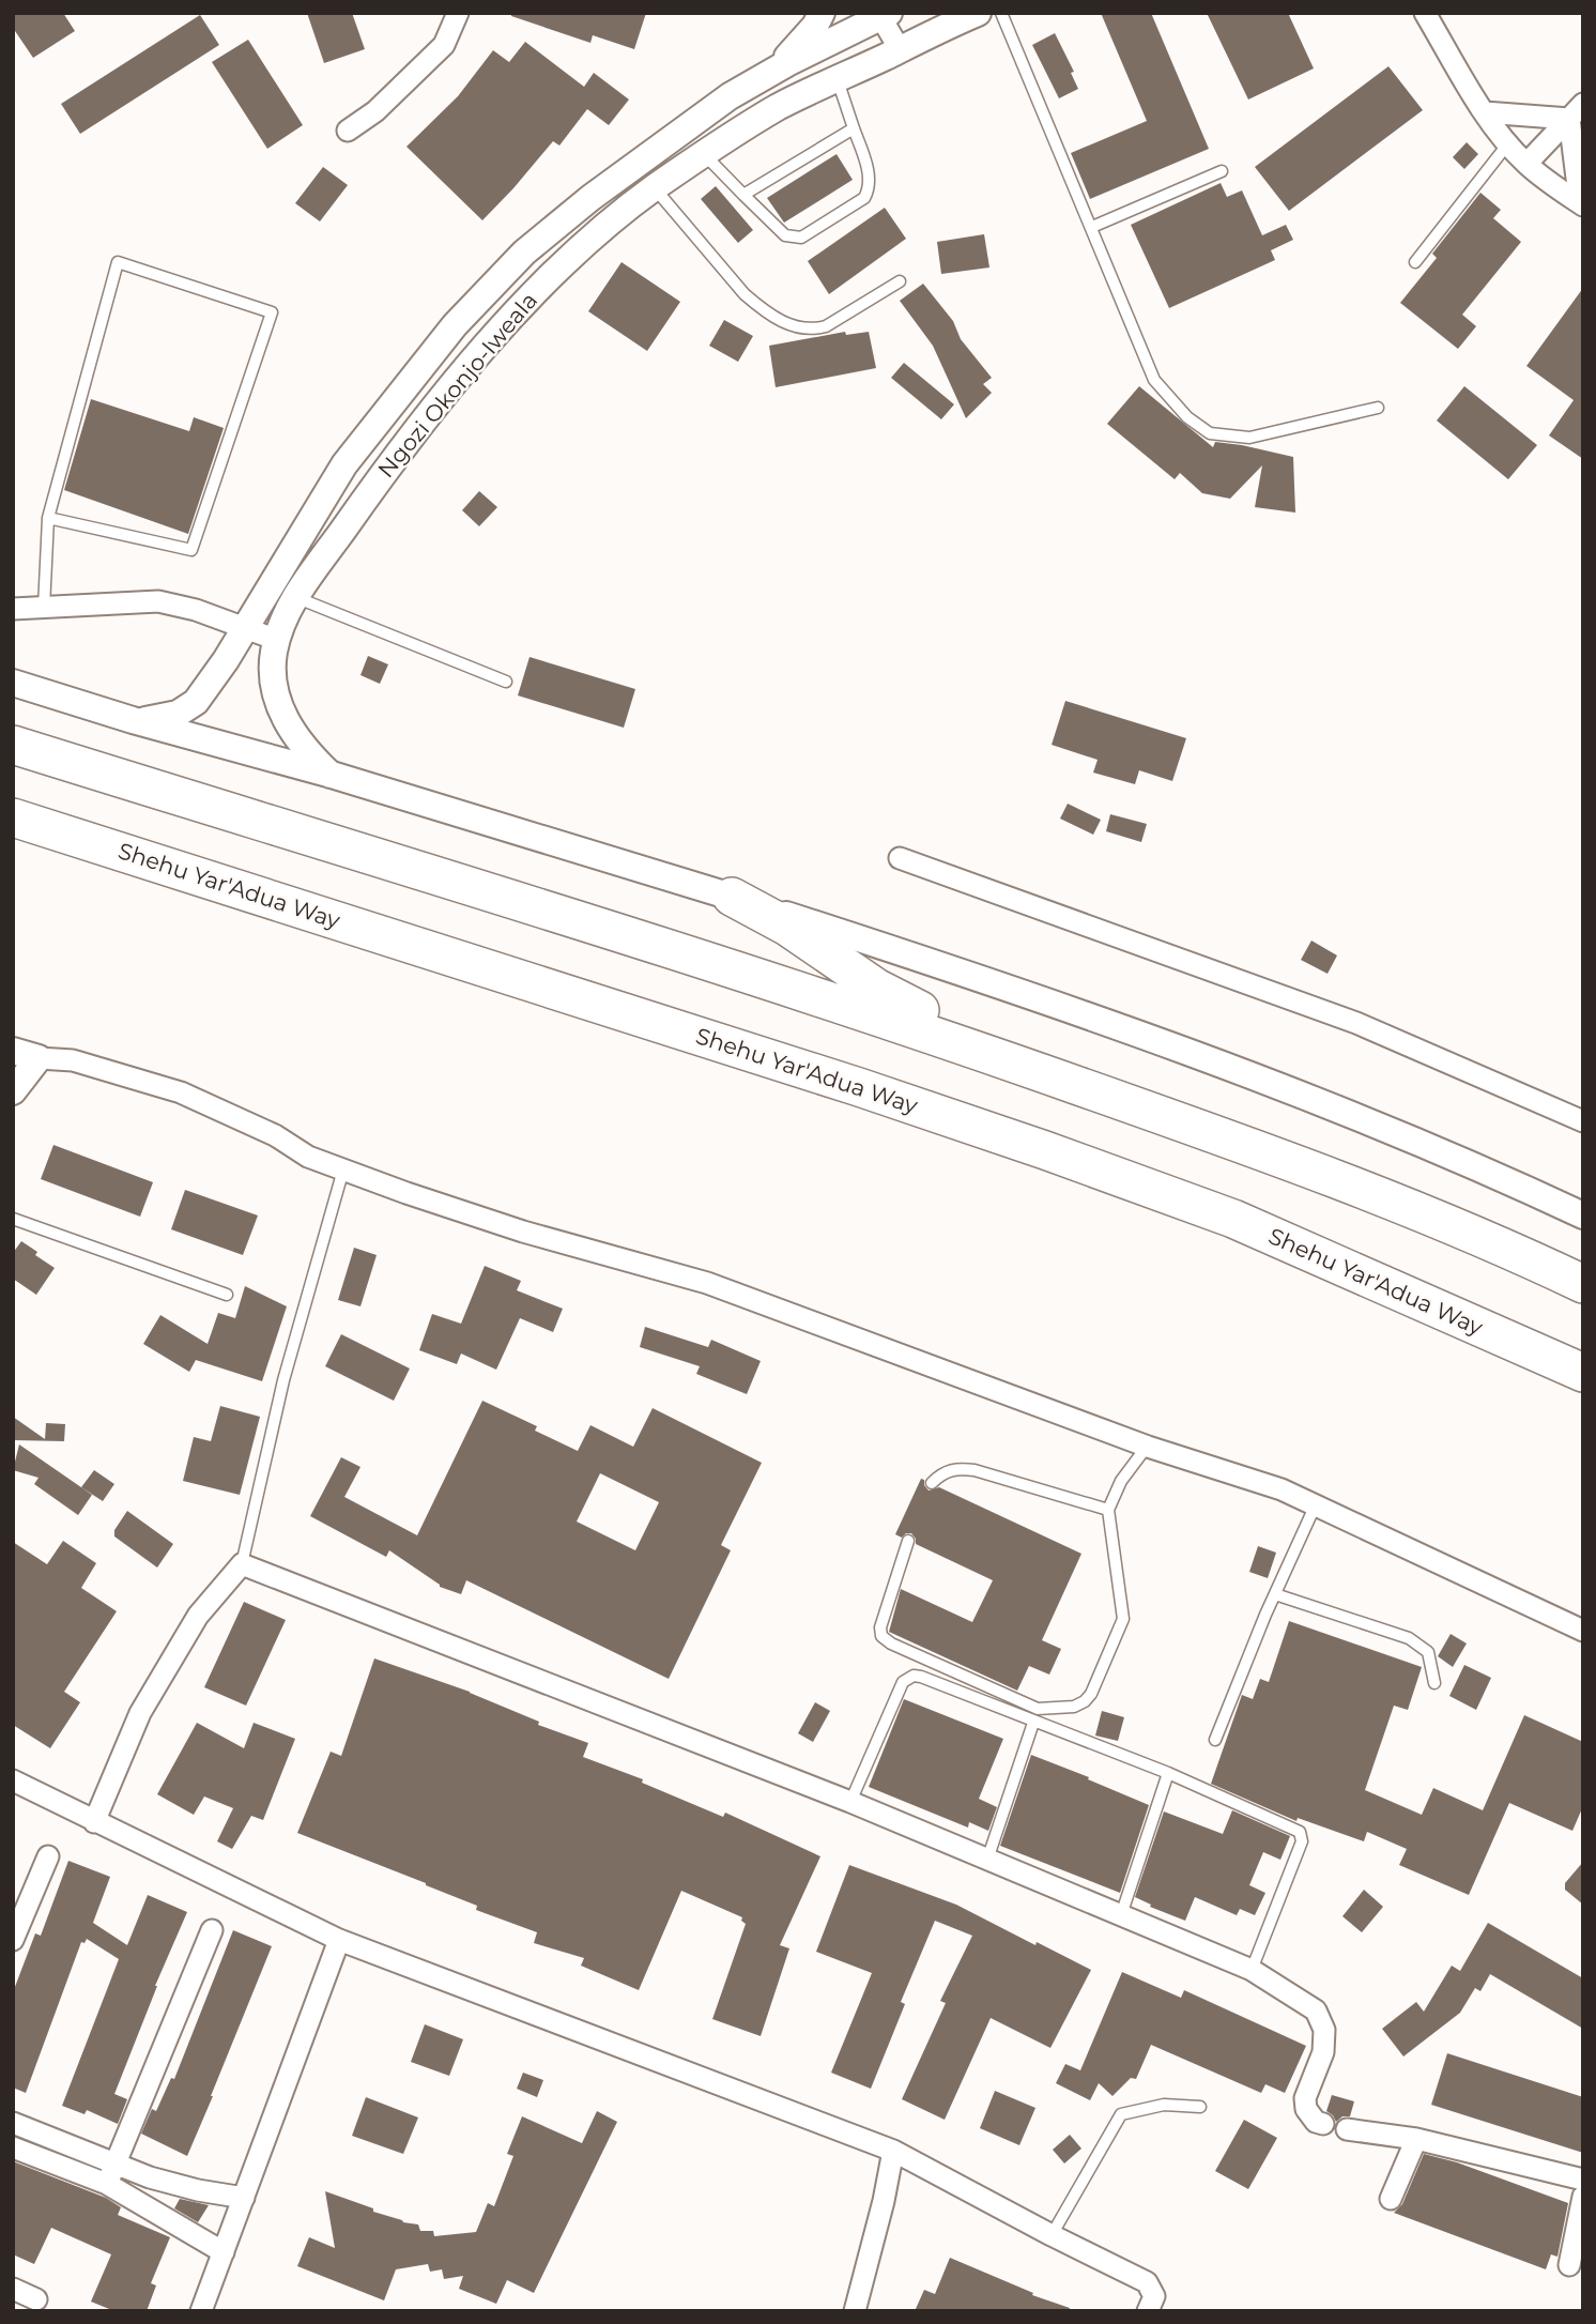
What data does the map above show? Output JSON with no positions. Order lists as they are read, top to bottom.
{
  "streets": {
    "highway": ["Shehu Yar'Adua Way"],
    "street": ["Ngozi Okonjo-Iweala"]
  }
}
